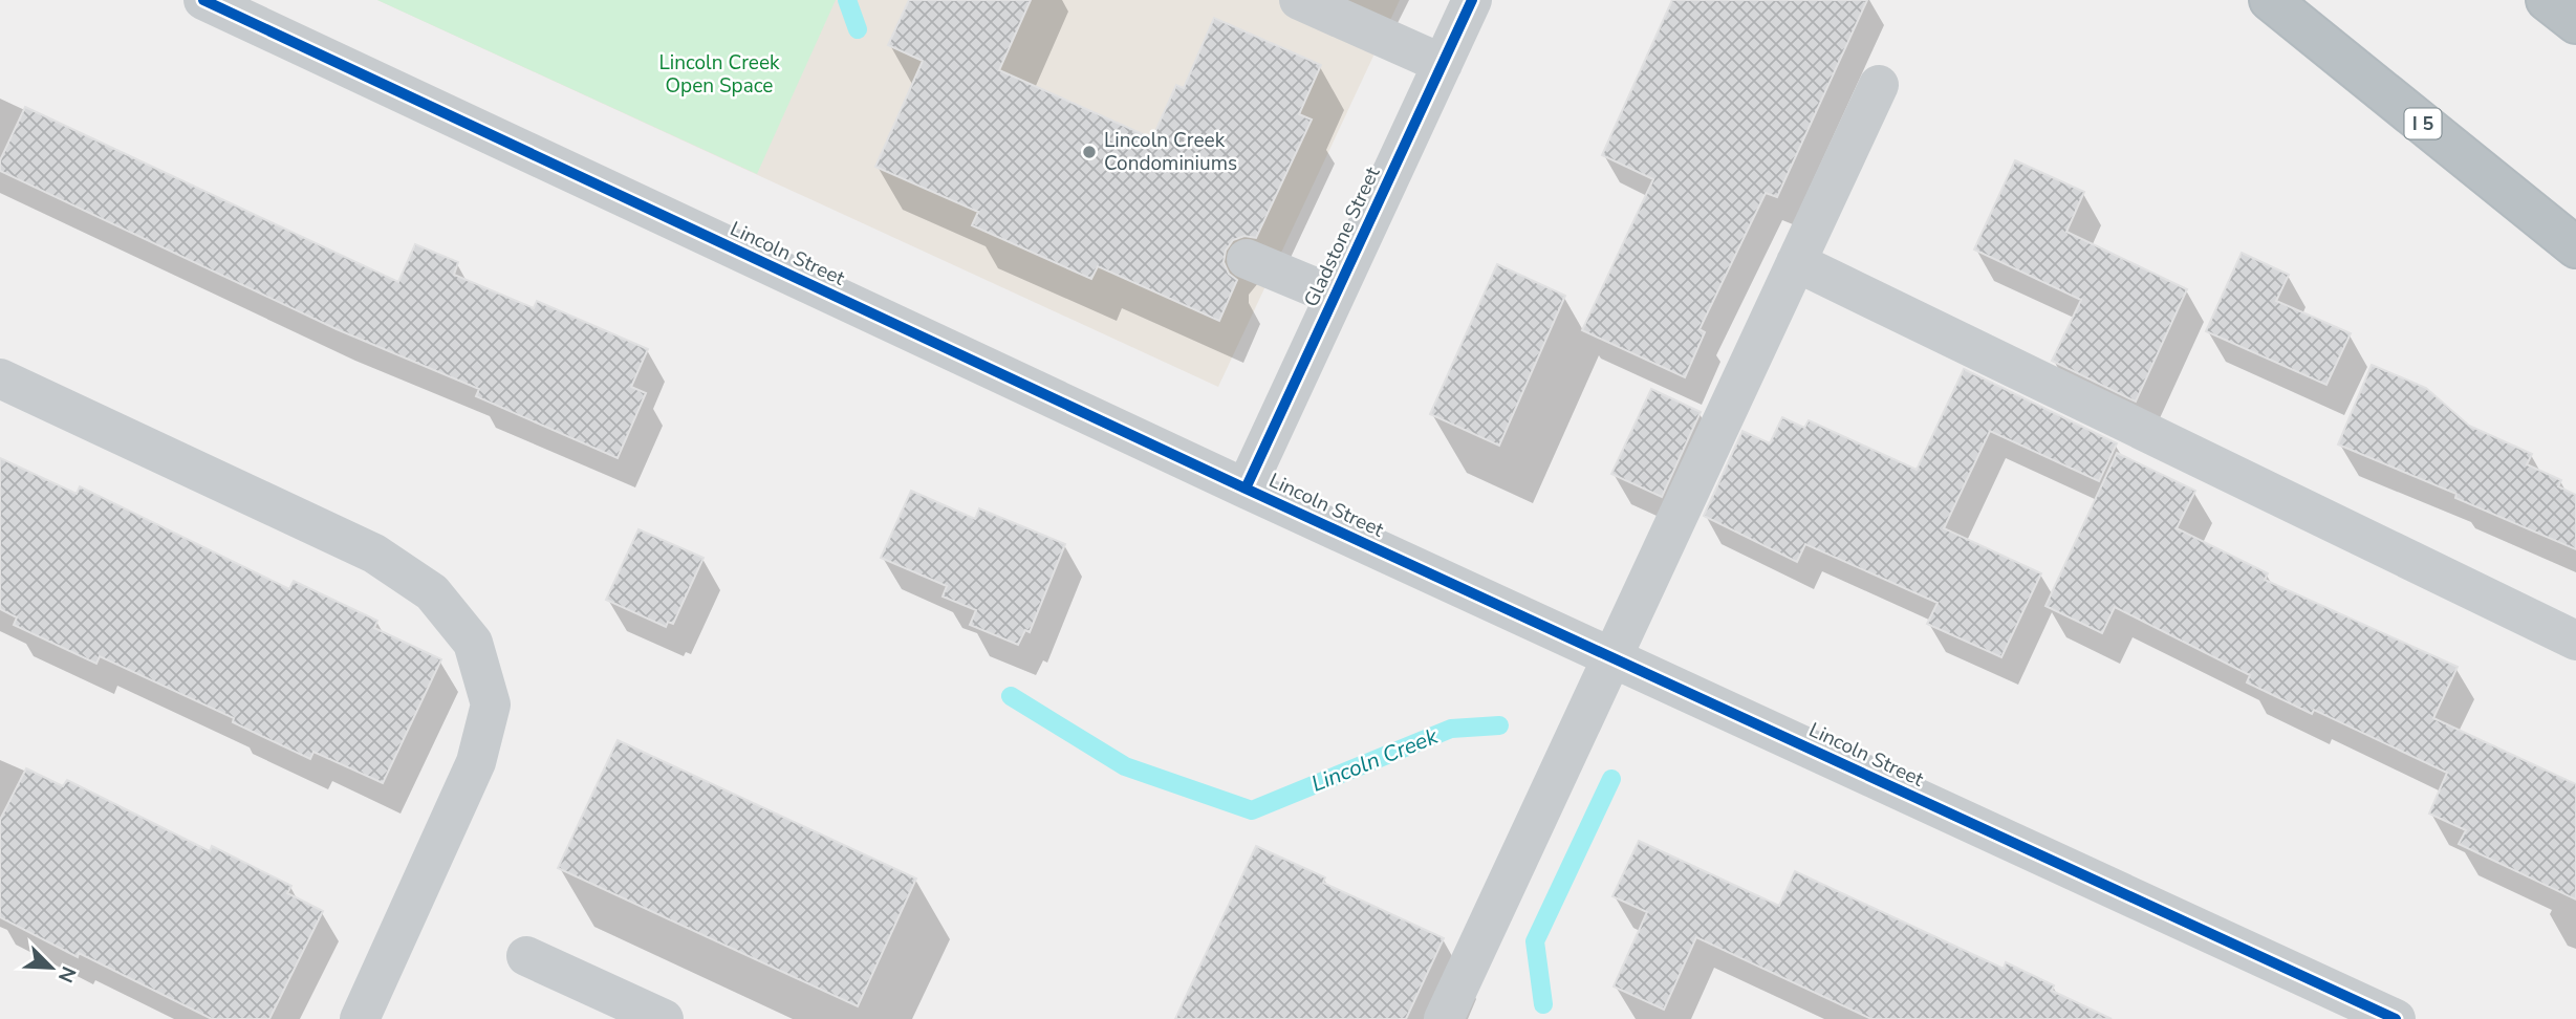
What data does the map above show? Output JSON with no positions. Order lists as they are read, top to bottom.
{
  "streets": {
    "highway": ["I 5"],
    "street": ["Gladstone Street", "Lincoln Street"]
  },
  "crossings": [
    ["Gladstone Street", "Lincoln Street"]
  ],
  "water": ["Lincoln Creek"],
  "parks": ["Lincoln Creek Open Space"],
  "places": ["Lincoln Creek Condominiums"],
  "north": "bottom right"
}
